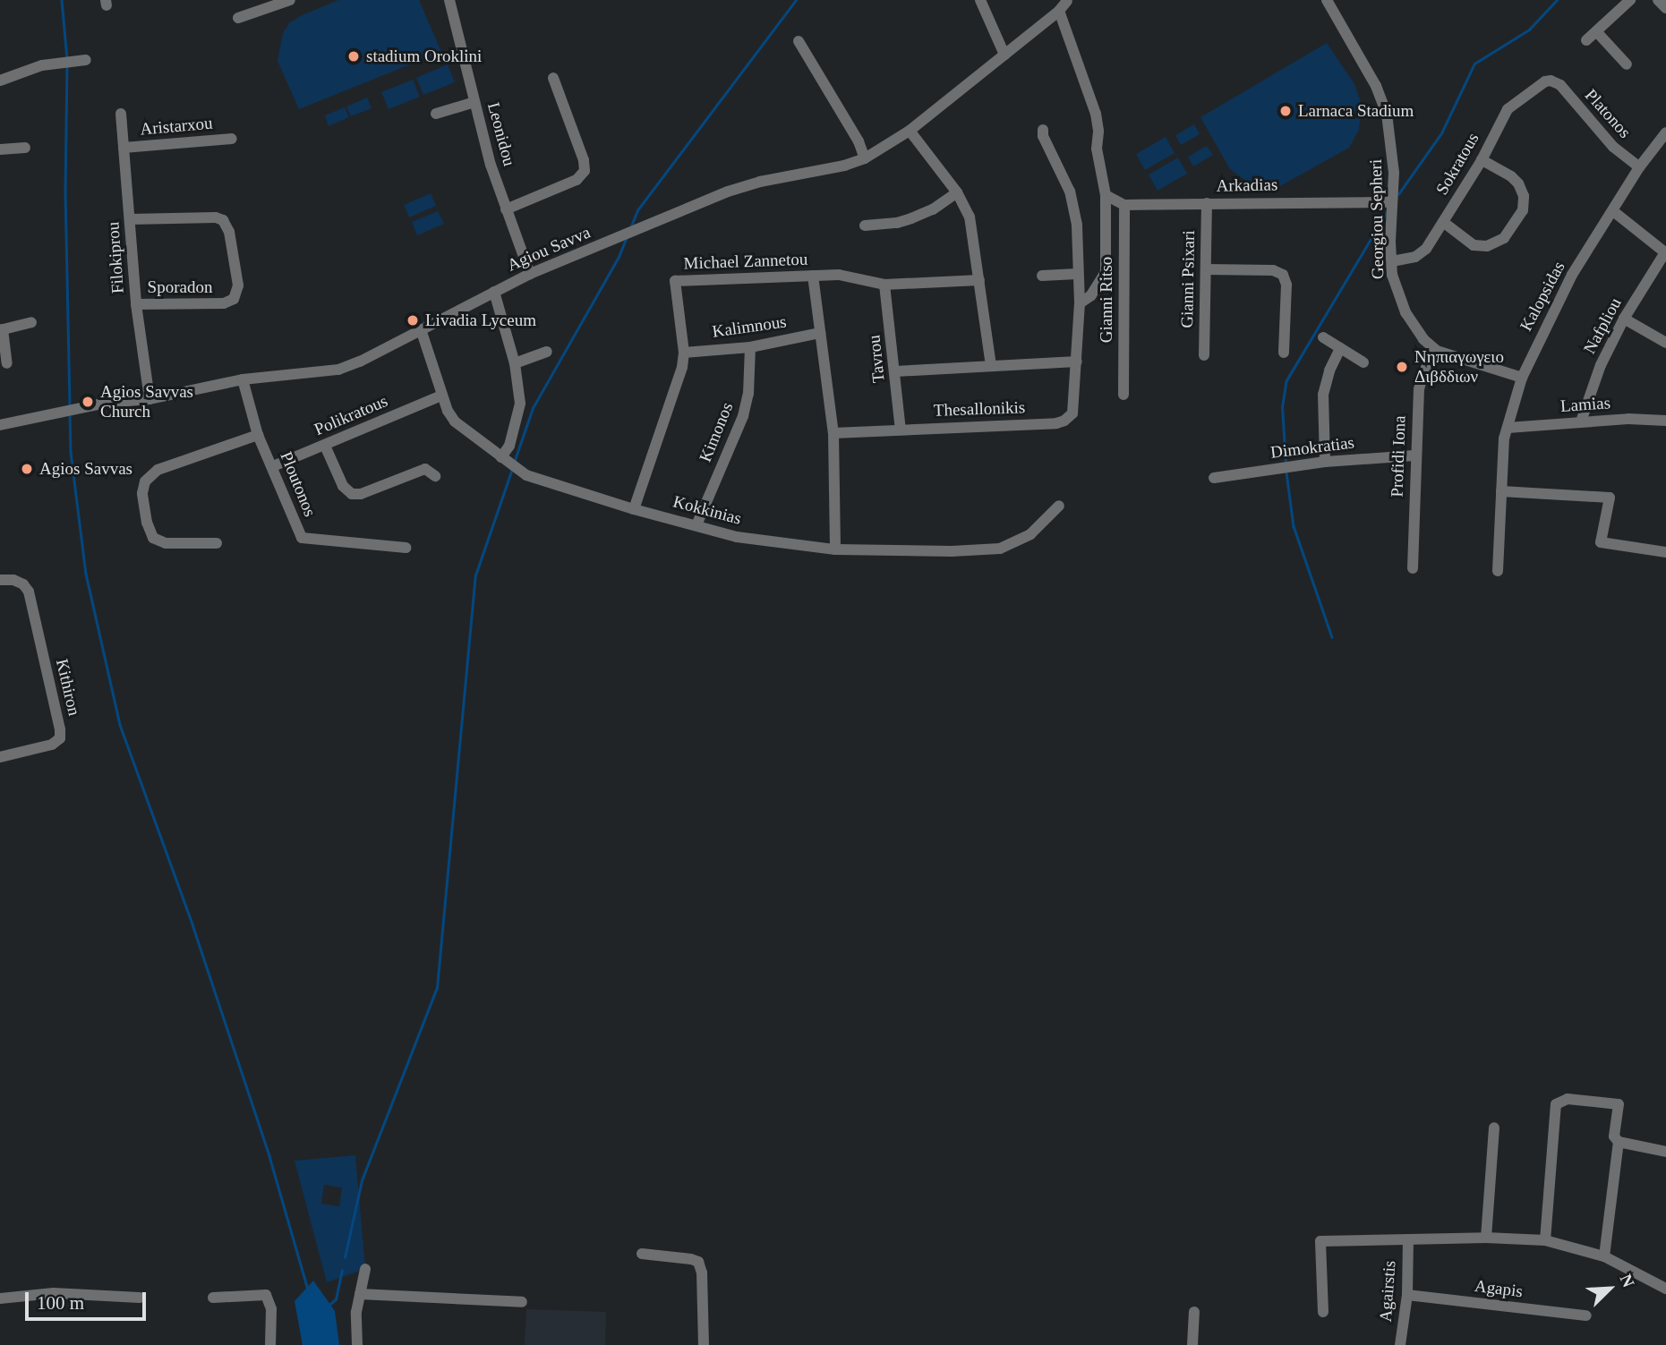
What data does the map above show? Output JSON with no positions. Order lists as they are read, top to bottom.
{
  "streets": {
    "street": [
      "Platonos",
      "Aristarxou",
      "Leonidou",
      "Sokratous",
      "Arkadias",
      "Georgiou Sepheri",
      "Agiou Savva",
      "Filokiprou",
      "Michael Zannetou",
      "Gianni Psixari",
      "Sporadon",
      "Kalopsidas",
      "Gianni Ritso",
      "Nafpliou",
      "Kalimnous",
      "Tavrou",
      "Lamias",
      "Thesallonikis",
      "Polikratous",
      "Kimonos",
      "Dimokratias",
      "Profidi Iona",
      "Ploutonos",
      "Kokkinias",
      "Kithiron",
      "Agapis",
      "Agairstis"
    ]
  },
  "crossings": [
    ["Platonos", "Sokratous"],
    ["Platonos", "Kalopsidas"],
    ["Aristarxou", "Filokiprou"],
    ["Leonidou", "Agiou Savva"],
    ["Sokratous", "Georgiou Sepheri"],
    ["Arkadias", "Georgiou Sepheri"],
    ["Arkadias", "Gianni Psixari"],
    ["Arkadias", "Gianni Ritso"],
    ["Georgiou Sepheri", "Profidi Iona"],
    ["Agiou Savva", "Filokiprou"],
    ["Agiou Savva", "Ploutonos"],
    ["Agiou Savva", "Kokkinias"],
    ["Filokiprou", "Sporadon"],
    ["Michael Zannetou", "Kalimnous"],
    ["Michael Zannetou", "Tavrou"],
    ["Michael Zannetou", "Kokkinias"],
    ["Kalopsidas", "Lamias"],
    ["Nafpliou", "Lamias"],
    ["Kalimnous", "Kimonos"],
    ["Tavrou", "Thesallonikis"],
    ["Polikratous", "Ploutonos"],
    ["Polikratous", "Kokkinias"],
    ["Kimonos", "Kokkinias"],
    ["Dimokratias", "Profidi Iona"],
    ["Agapis", "Agairstis"]
  ],
  "places": [
    "stadium Oroklini",
    "Larnaca Stadium",
    "Livadia Lyceum",
    "Νηπιαγωγειο Διβδδιων",
    "Agios Savvas Church",
    "Agios Savvas"
  ],
  "scale_bar": "100 m",
  "north": "top right"
}
